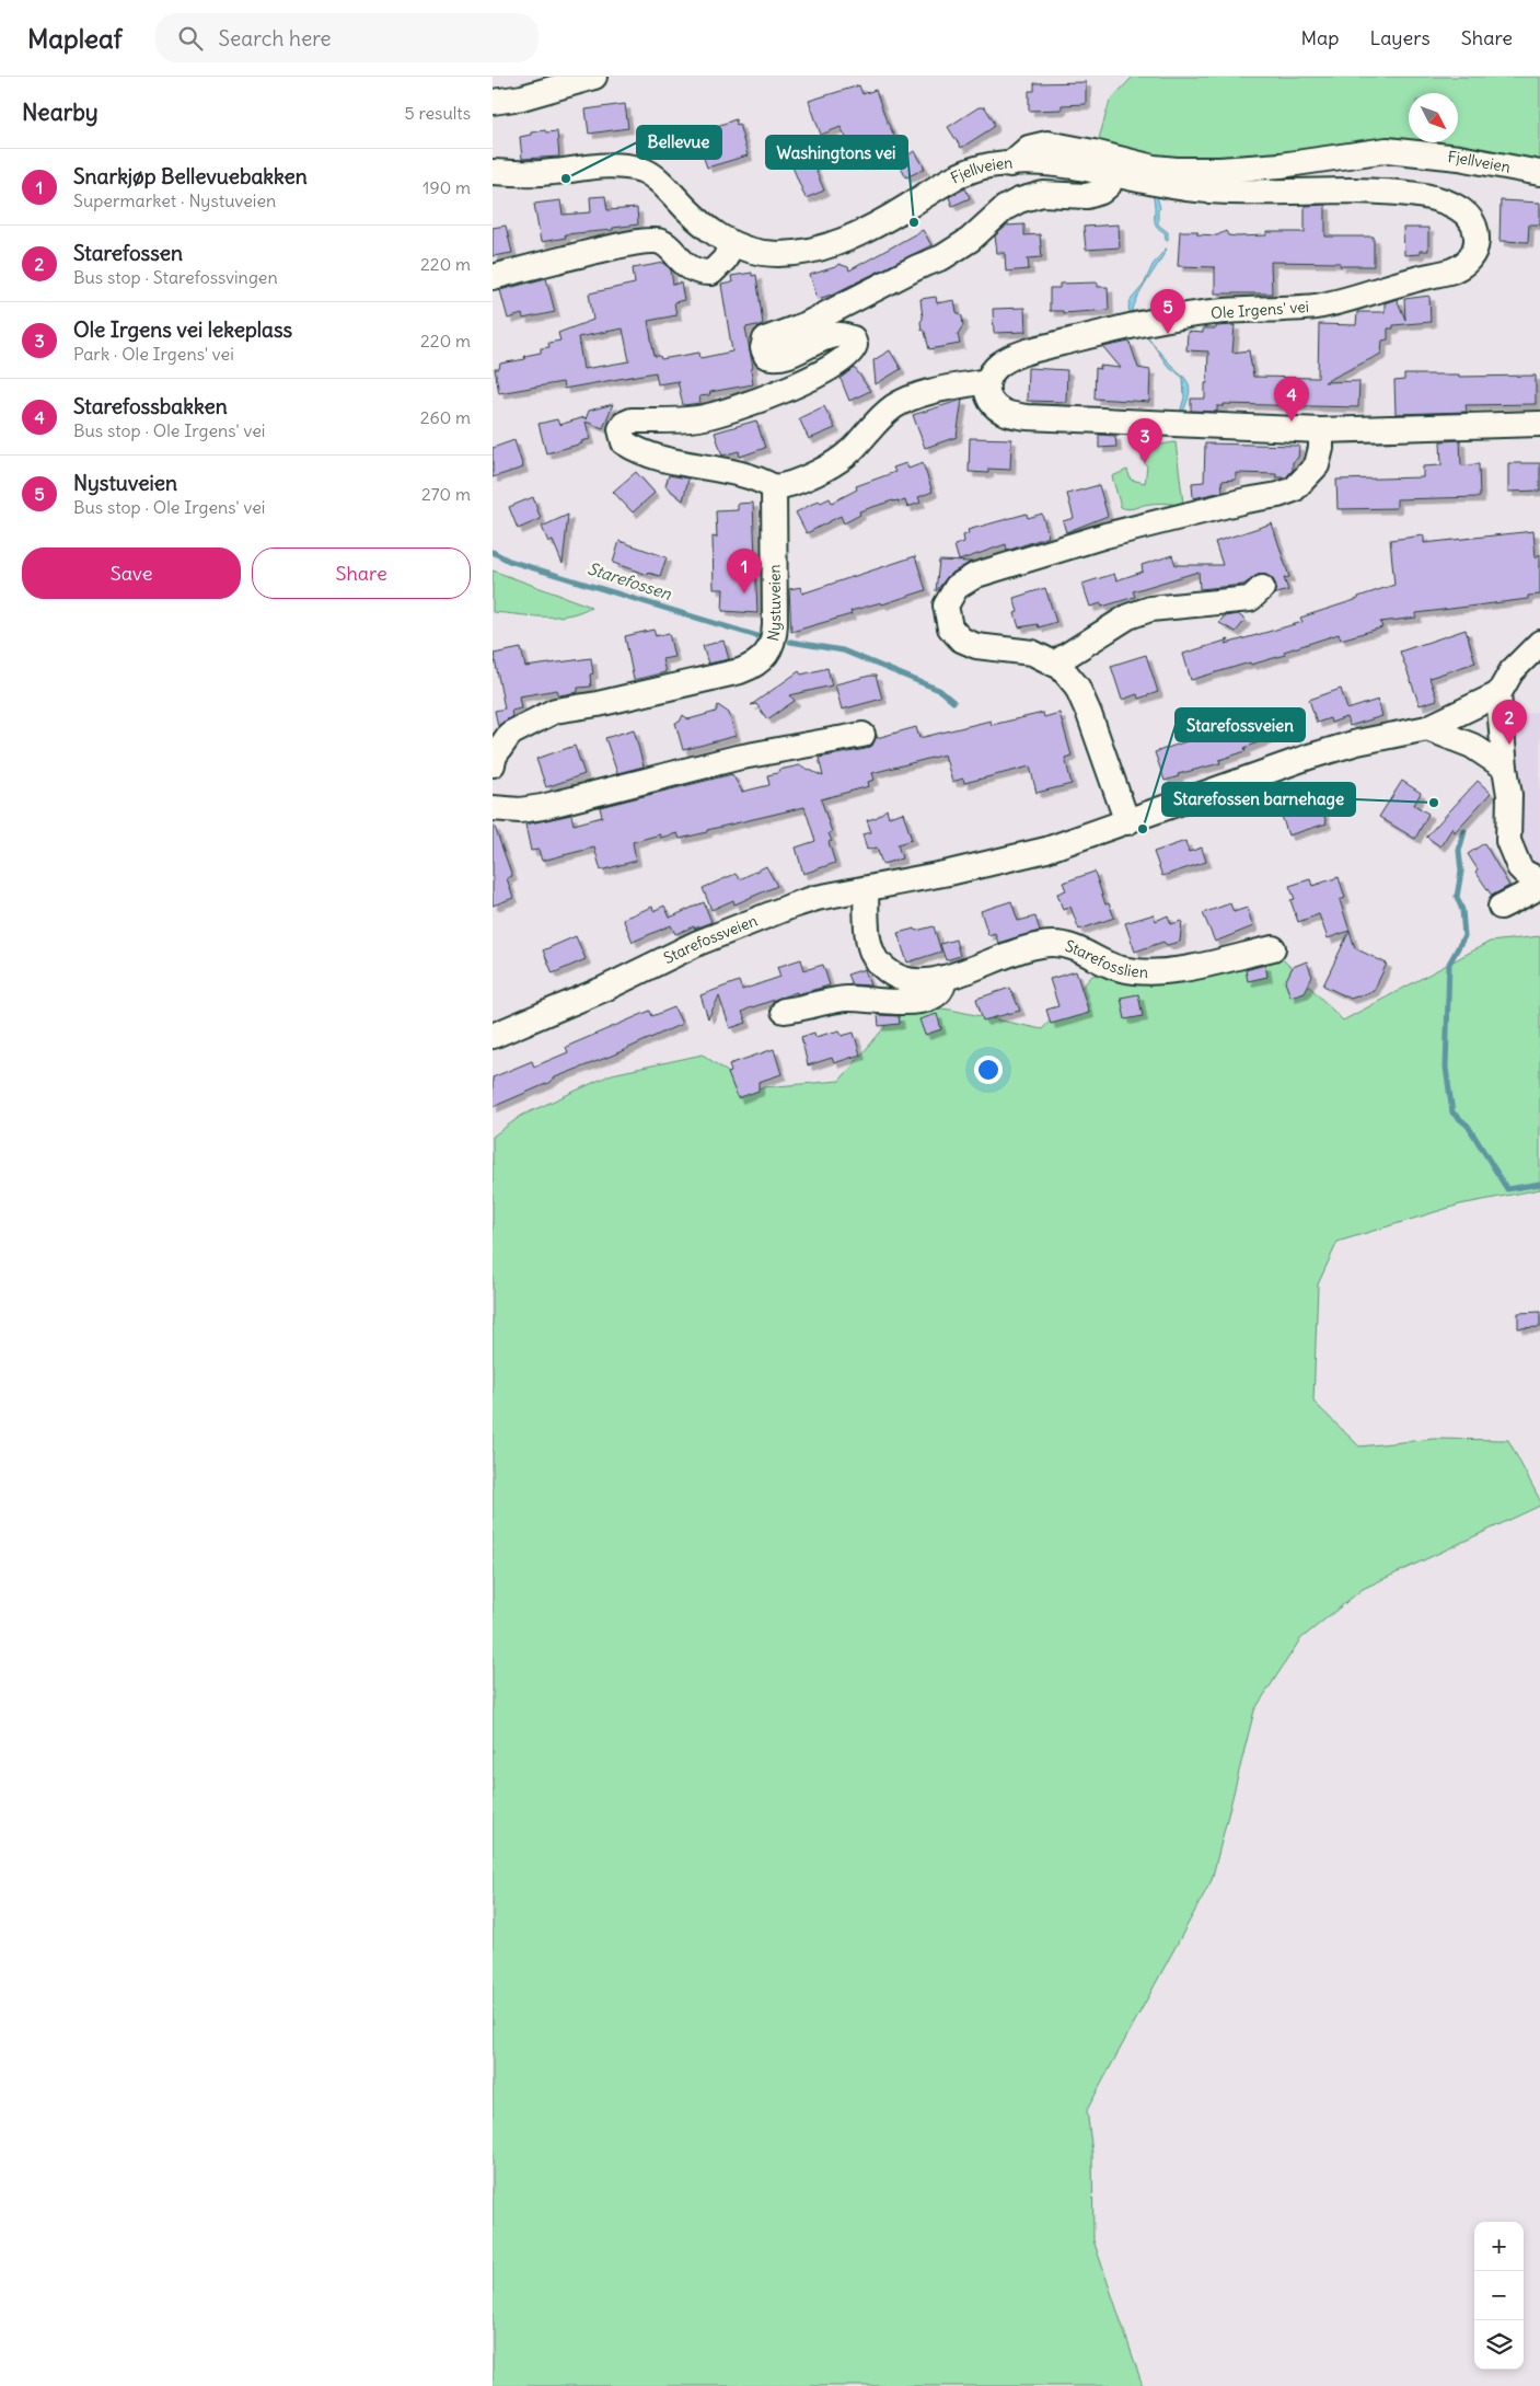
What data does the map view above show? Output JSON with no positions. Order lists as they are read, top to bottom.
{
  "streets": {
    "street": [
      "Fjellveien",
      "Ole Irgens' vei",
      "Nystuveien",
      "Starefossveien",
      "Starefosslien"
    ]
  },
  "crossings": [
    ["Fjellveien", "Ole Irgens' vei"],
    ["Starefossveien", "Starefosslien"]
  ],
  "water": ["Starefossen"],
  "places": [
    "Bellevue",
    "Washingtons vei",
    "Starefossen barnehage",
    "Starefossveien"
  ],
  "north": "bottom right",
  "page": {
    "header": "Mapleaf",
    "search": "Search here",
    "nav": ["Map", "Layers", "Share"],
    "heading": ["Nearby", "5 results"],
    "list": [
      {
        "mark": "1",
        "name": "Snarkjøp Bellevuebakken",
        "note": "Supermarket · Nystuveien",
        "value": "190 m"
      },
      {
        "mark": "2",
        "name": "Starefossen",
        "note": "Bus stop · Starefossvingen",
        "value": "220 m"
      },
      {
        "mark": "3",
        "name": "Ole Irgens vei lekeplass",
        "note": "Park · Ole Irgens' vei",
        "value": "220 m"
      },
      {
        "mark": "4",
        "name": "Starefossbakken",
        "note": "Bus stop · Ole Irgens' vei",
        "value": "260 m"
      },
      {
        "mark": "5",
        "name": "Nystuveien",
        "note": "Bus stop · Ole Irgens' vei",
        "value": "270 m"
      }
    ],
    "pins": [
      "5",
      "4",
      "3",
      "1",
      "2"
    ],
    "buttons": ["Save", "Share"],
    "map_buttons": ["+", "−"]
  }
}
